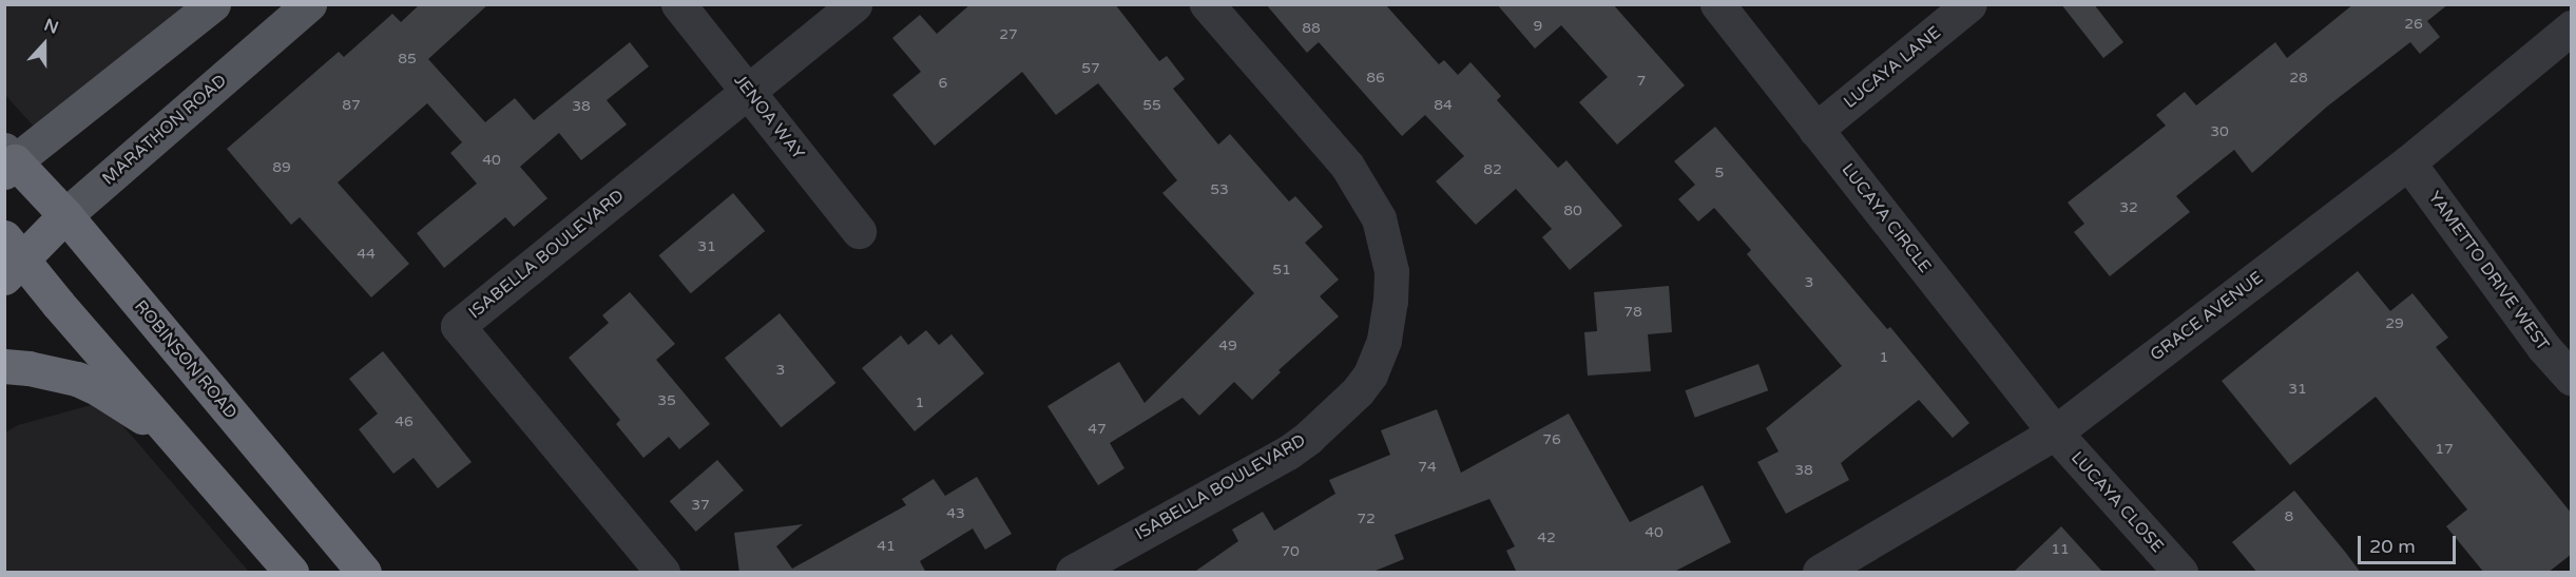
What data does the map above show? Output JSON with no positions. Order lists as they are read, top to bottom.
{
  "streets": {
    "highway": ["MARATHON ROAD", "ROBINSON ROAD"],
    "street": [
      "LUCAYA LANE",
      "JENOA WAY",
      "LUCAYA CIRCLE",
      "ISABELLA BOULEVARD",
      "YAMETTO DRIVE WEST",
      "GRACE AVENUE",
      "LUCAYA CLOSE"
    ]
  },
  "crossings": [
    ["LUCAYA LANE", "LUCAYA CIRCLE"],
    ["JENOA WAY", "ISABELLA BOULEVARD"],
    ["MARATHON ROAD", "ROBINSON ROAD"],
    ["LUCAYA CIRCLE", "GRACE AVENUE"],
    ["LUCAYA CIRCLE", "LUCAYA CLOSE"],
    ["YAMETTO DRIVE WEST", "GRACE AVENUE"],
    ["GRACE AVENUE", "LUCAYA CLOSE"]
  ],
  "house_numbers": [
    "26",
    "9",
    "88",
    "27",
    "85",
    "57",
    "86",
    "28",
    "7",
    "6",
    "87",
    "55",
    "84",
    "38",
    "30",
    "40",
    "89",
    "82",
    "5",
    "53",
    "32",
    "80",
    "31",
    "44",
    "51",
    "3",
    "78",
    "29",
    "49",
    "1",
    "3",
    "31",
    "35",
    "1",
    "46",
    "47",
    "76",
    "17",
    "74",
    "38",
    "37",
    "43",
    "8",
    "72",
    "40",
    "42",
    "41",
    "11",
    "70"
  ],
  "scale_bar": "20 m",
  "north": "top"
}
